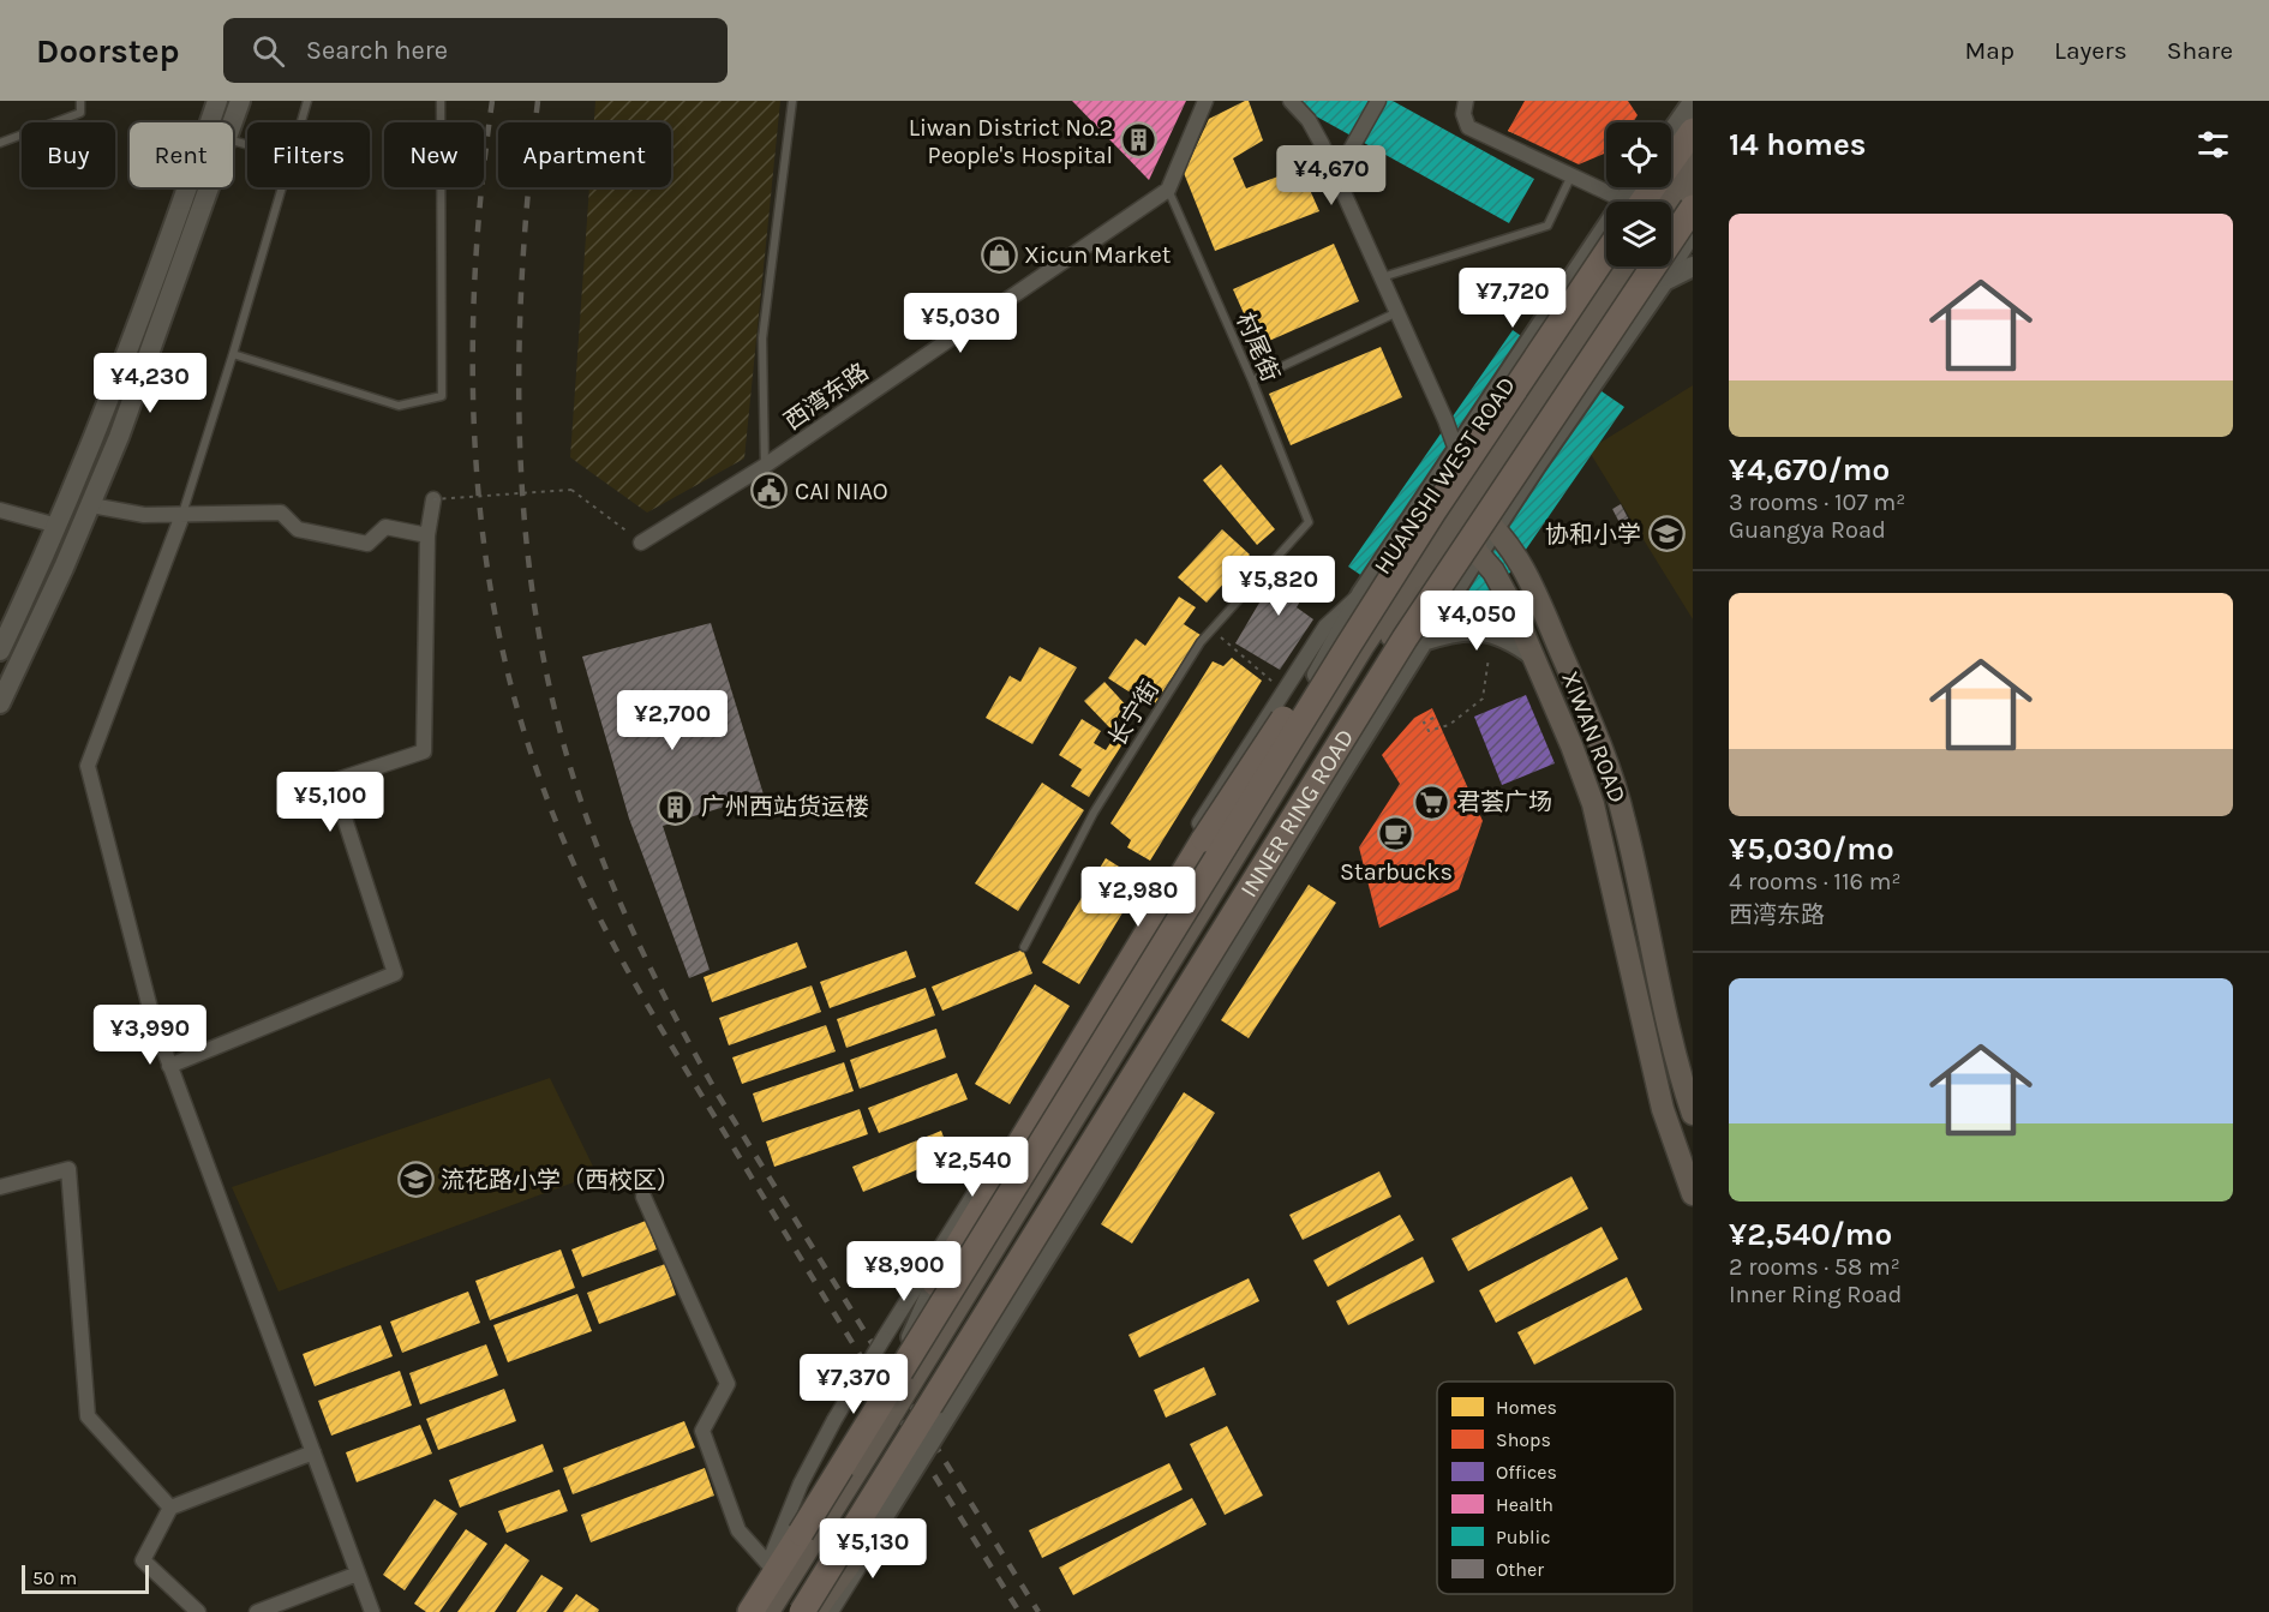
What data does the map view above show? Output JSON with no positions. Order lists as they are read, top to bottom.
{
  "streets": {
    "highway": ["INNER RING ROAD"],
    "main road": ["HUANSHI WEST ROAD", "XIWAN ROAD"],
    "street": ["西湾东路"],
    "lane": ["村尾街", "长宁街"]
  },
  "crossings": [
    ["村尾街", "西湾东路"],
    ["村尾街", "长宁街"],
    ["HUANSHI WEST ROAD", "XIWAN ROAD"],
    ["HUANSHI WEST ROAD", "INNER RING ROAD"],
    ["XIWAN ROAD", "INNER RING ROAD"]
  ],
  "places": {
    "building": ["Liwan District No.2 People's Hospital", "广州西站货运楼"],
    "shop": ["Xicun Market"],
    "public building": ["CAI NIAO"],
    "school or university": ["协和小学", "流花路小学（西校区）"],
    "supermarket": ["君荟广场"],
    "cafe": ["Starbucks"]
  },
  "legend": [
    "Homes",
    "Shops",
    "Offices",
    "Health",
    "Public",
    "Other"
  ],
  "scale_bar": "50 m",
  "page": {
    "header": "Doorstep",
    "search": "Search here",
    "nav": ["Map", "Layers", "Share"],
    "heading": "14 homes",
    "chip": [
      "Buy",
      "Rent",
      "Filters",
      "New",
      "Apartment"
    ],
    "price": [
      "¥4,670",
      "¥7,720",
      "¥5,030",
      "¥4,230",
      "¥5,820",
      "¥4,050",
      "¥2,700",
      "¥5,100",
      "¥2,980",
      "¥3,990",
      "¥2,540",
      "¥8,900",
      "¥7,370",
      "¥5,130"
    ],
    "list": [
      {
        "name": "¥4,670/mo",
        "note": "3 rooms · 107 m² · Guangya Road"
      },
      {
        "name": "¥5,030/mo",
        "note": "4 rooms · 116 m² · 西湾东路"
      },
      {
        "name": "¥2,540/mo",
        "note": "2 rooms · 58 m² · Inner Ring Road"
      }
    ],
    "scale": "50 m"
  }
}
